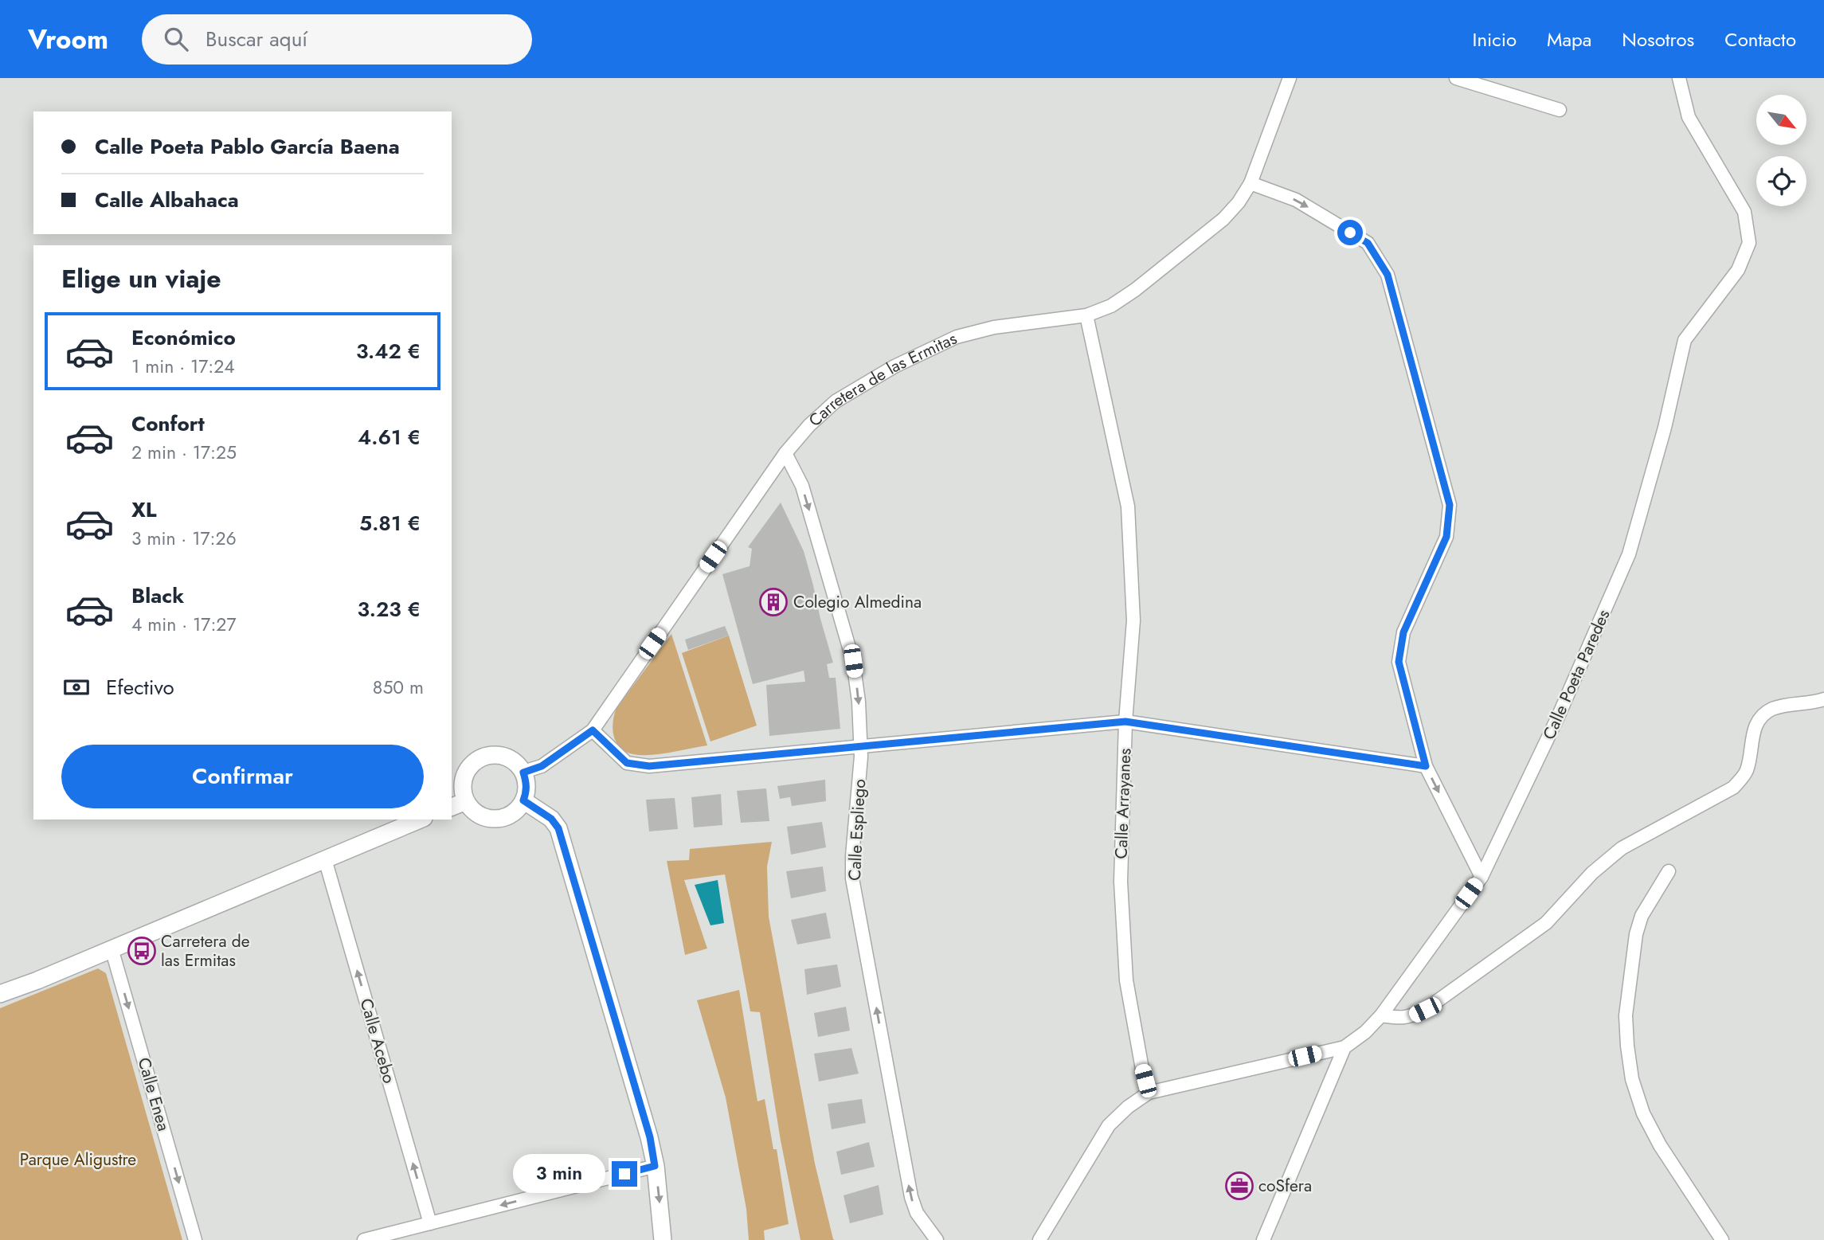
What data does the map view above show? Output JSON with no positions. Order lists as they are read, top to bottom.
{
  "streets": {
    "street": [
      "Carretera de las Ermitas",
      "Calle Poeta Paredes",
      "Calle Arrayanes",
      "Calle Espliego",
      "Calle Acebo",
      "Calle Enea"
    ]
  },
  "crossings": [
    ["Carretera de las Ermitas", "Calle Arrayanes"],
    ["Carretera de las Ermitas", "Calle Espliego"]
  ],
  "one_way": ["Calle Acebo", "Calle Enea"],
  "parks": ["Parque Aligustre"],
  "places": {
    "building": ["Colegio Almedina"],
    "bus stop": ["Carretera de las Ermitas"],
    "office": ["coSfera"]
  },
  "north": "bottom right",
  "page": {
    "header": "Vroom",
    "search": "Buscar aquí",
    "nav": [
      "Inicio",
      "Mapa",
      "Nosotros",
      "Contacto"
    ],
    "banner": ["Calle Poeta Pablo García Baena", "Calle Albahaca"],
    "heading": "Elige un viaje",
    "list": [
      {
        "name": "Económico",
        "note": "1 min · 17:24",
        "value": "3.42 €"
      },
      {
        "name": "Confort",
        "note": "2 min · 17:25",
        "value": "4.61 €"
      },
      {
        "name": "XL",
        "note": "3 min · 17:26",
        "value": "5.81 €"
      },
      {
        "name": "Black",
        "note": "4 min · 17:27",
        "value": "3.23 €"
      }
    ],
    "pay": ["Efectivo", "850 m"],
    "buttons": "Confirmar",
    "bubble": "3 min"
  }
}
